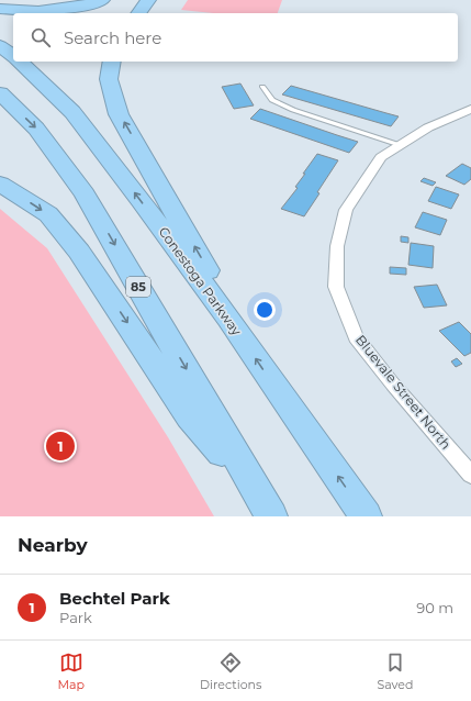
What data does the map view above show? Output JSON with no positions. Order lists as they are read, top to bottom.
{
  "streets": {
    "highway": ["Conestoga Parkway", "85"],
    "street": ["Bluevale Street North"]
  },
  "page": {
    "search": "Search here",
    "pins": "1",
    "heading": "Nearby",
    "list": [
      {
        "mark": "1",
        "name": "Bechtel Park",
        "note": "Park",
        "value": "90 m"
      }
    ],
    "nav": ["Map", "Directions", "Saved"]
  }
}
